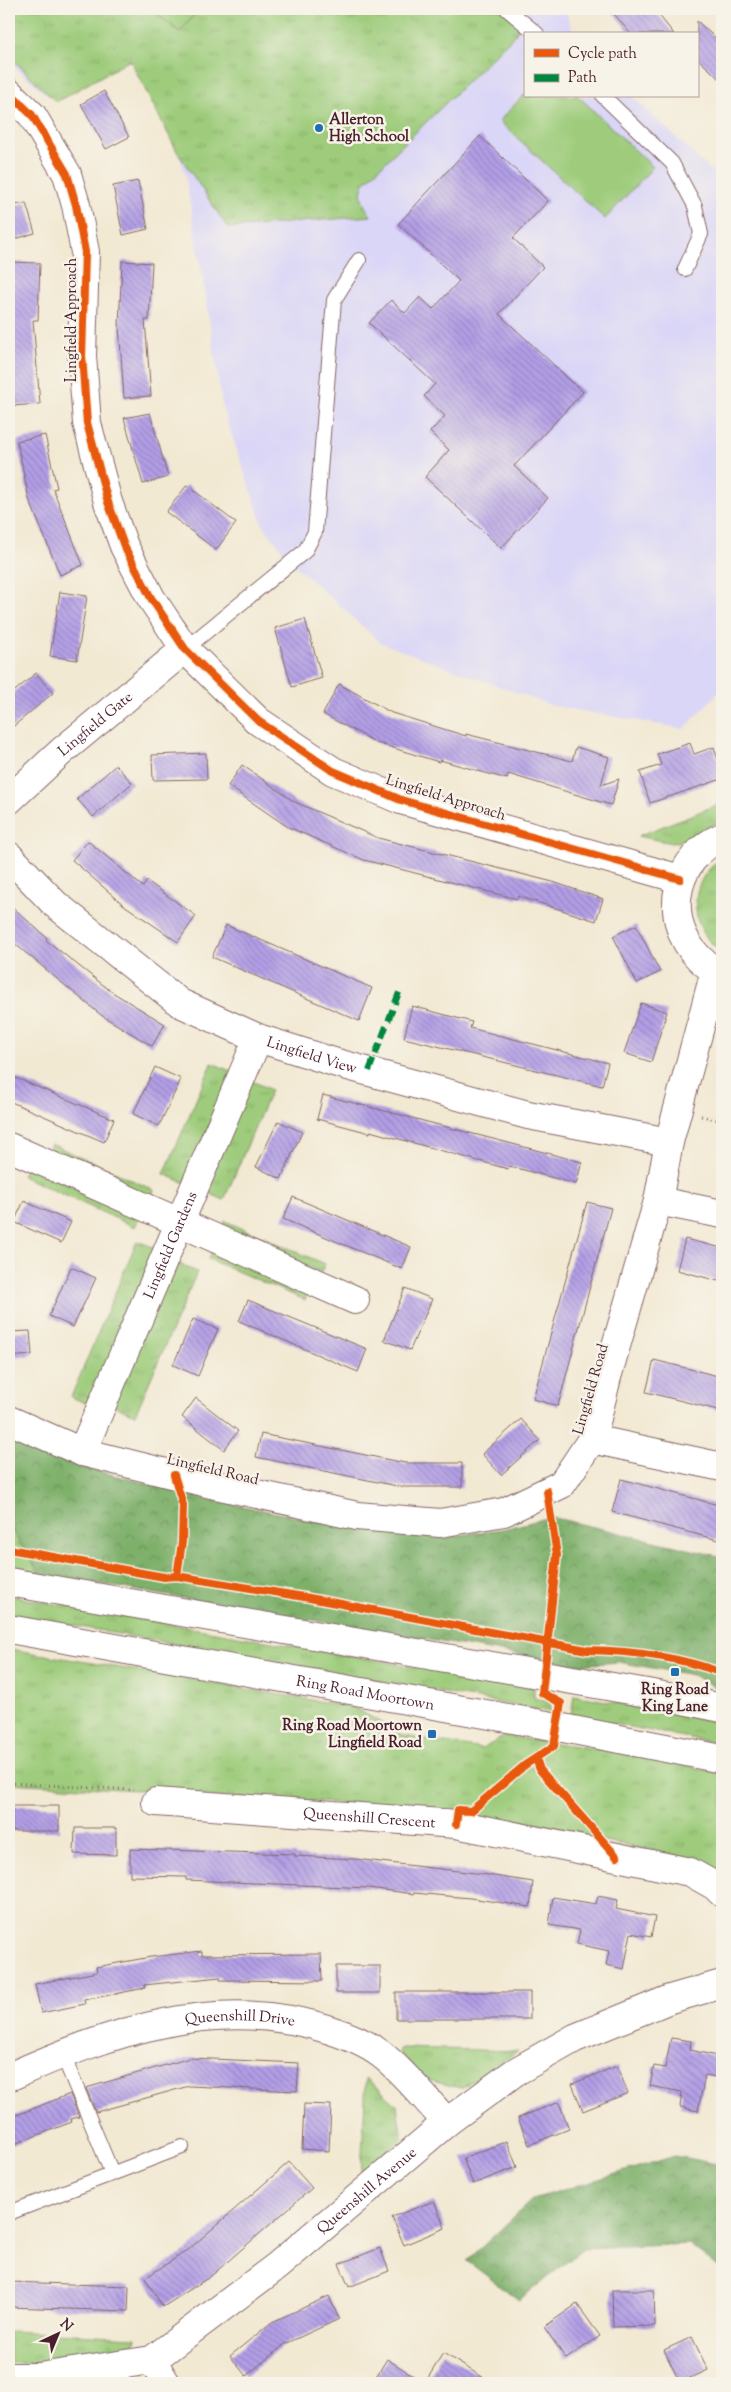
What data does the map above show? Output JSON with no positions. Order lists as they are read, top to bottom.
{
  "streets": {
    "main road": [
      "Lingfield Approach",
      "Lingfield Gate",
      "Lingfield View",
      "Lingfield Gardens",
      "Lingfield Road",
      "Ring Road Moortown",
      "Queenshill Crescent",
      "Queenshill Drive",
      "Queenshill Avenue"
    ]
  },
  "crossings": [
    ["Lingfield Approach", "Lingfield Gate"],
    ["Lingfield View", "Lingfield Gardens"],
    ["Lingfield View", "Lingfield Road"],
    ["Lingfield Gardens", "Lingfield Road"],
    ["Queenshill Drive", "Queenshill Avenue"]
  ],
  "places": {
    "other": ["Allerton High School"],
    "transit": ["Ring Road King Lane", "Ring Road Moortown Lingfield Road"]
  },
  "legend": ["Cycle path", "Path"],
  "north": "top right"
}
